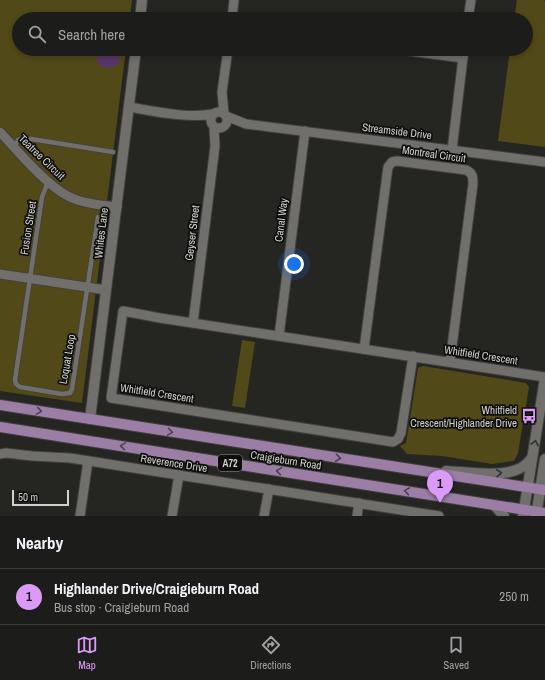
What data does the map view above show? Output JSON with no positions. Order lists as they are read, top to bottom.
{
  "streets": {
    "main road": ["Craigieburn Road", "A72"],
    "street": [
      "Streamside Drive",
      "Montreal Circuit",
      "Teatree Circuit",
      "Canal Way",
      "Whites Lane",
      "Geyser Street",
      "Whitfield Crescent",
      "Reverence Drive"
    ],
    "lane": ["Fusion Street", "Loquat Loop"]
  },
  "crossings": [
    ["Streamside Drive", "Canal Way"],
    ["Streamside Drive", "Whites Lane"],
    ["Streamside Drive", "Geyser Street"],
    ["Montreal Circuit", "Whitfield Crescent"],
    ["Teatree Circuit", "Fusion Street"],
    ["Teatree Circuit", "Whites Lane"],
    ["Canal Way", "Whitfield Crescent"],
    ["Fusion Street", "Loquat Loop"],
    ["Whites Lane", "Craigieburn Road"],
    ["Geyser Street", "Whitfield Crescent"]
  ],
  "places": {
    "bus stop": ["Whitfield Crescent/Highlander Drive"]
  },
  "scale_bar": "50 m",
  "page": {
    "search": "Search here",
    "pins": "1",
    "scale": "50 m",
    "heading": "Nearby",
    "list": [
      {
        "mark": "1",
        "name": "Highlander Drive/Craigieburn Road",
        "note": "Bus stop · Craigieburn Road",
        "value": "250 m"
      }
    ],
    "nav": ["Map", "Directions", "Saved"]
  }
}
